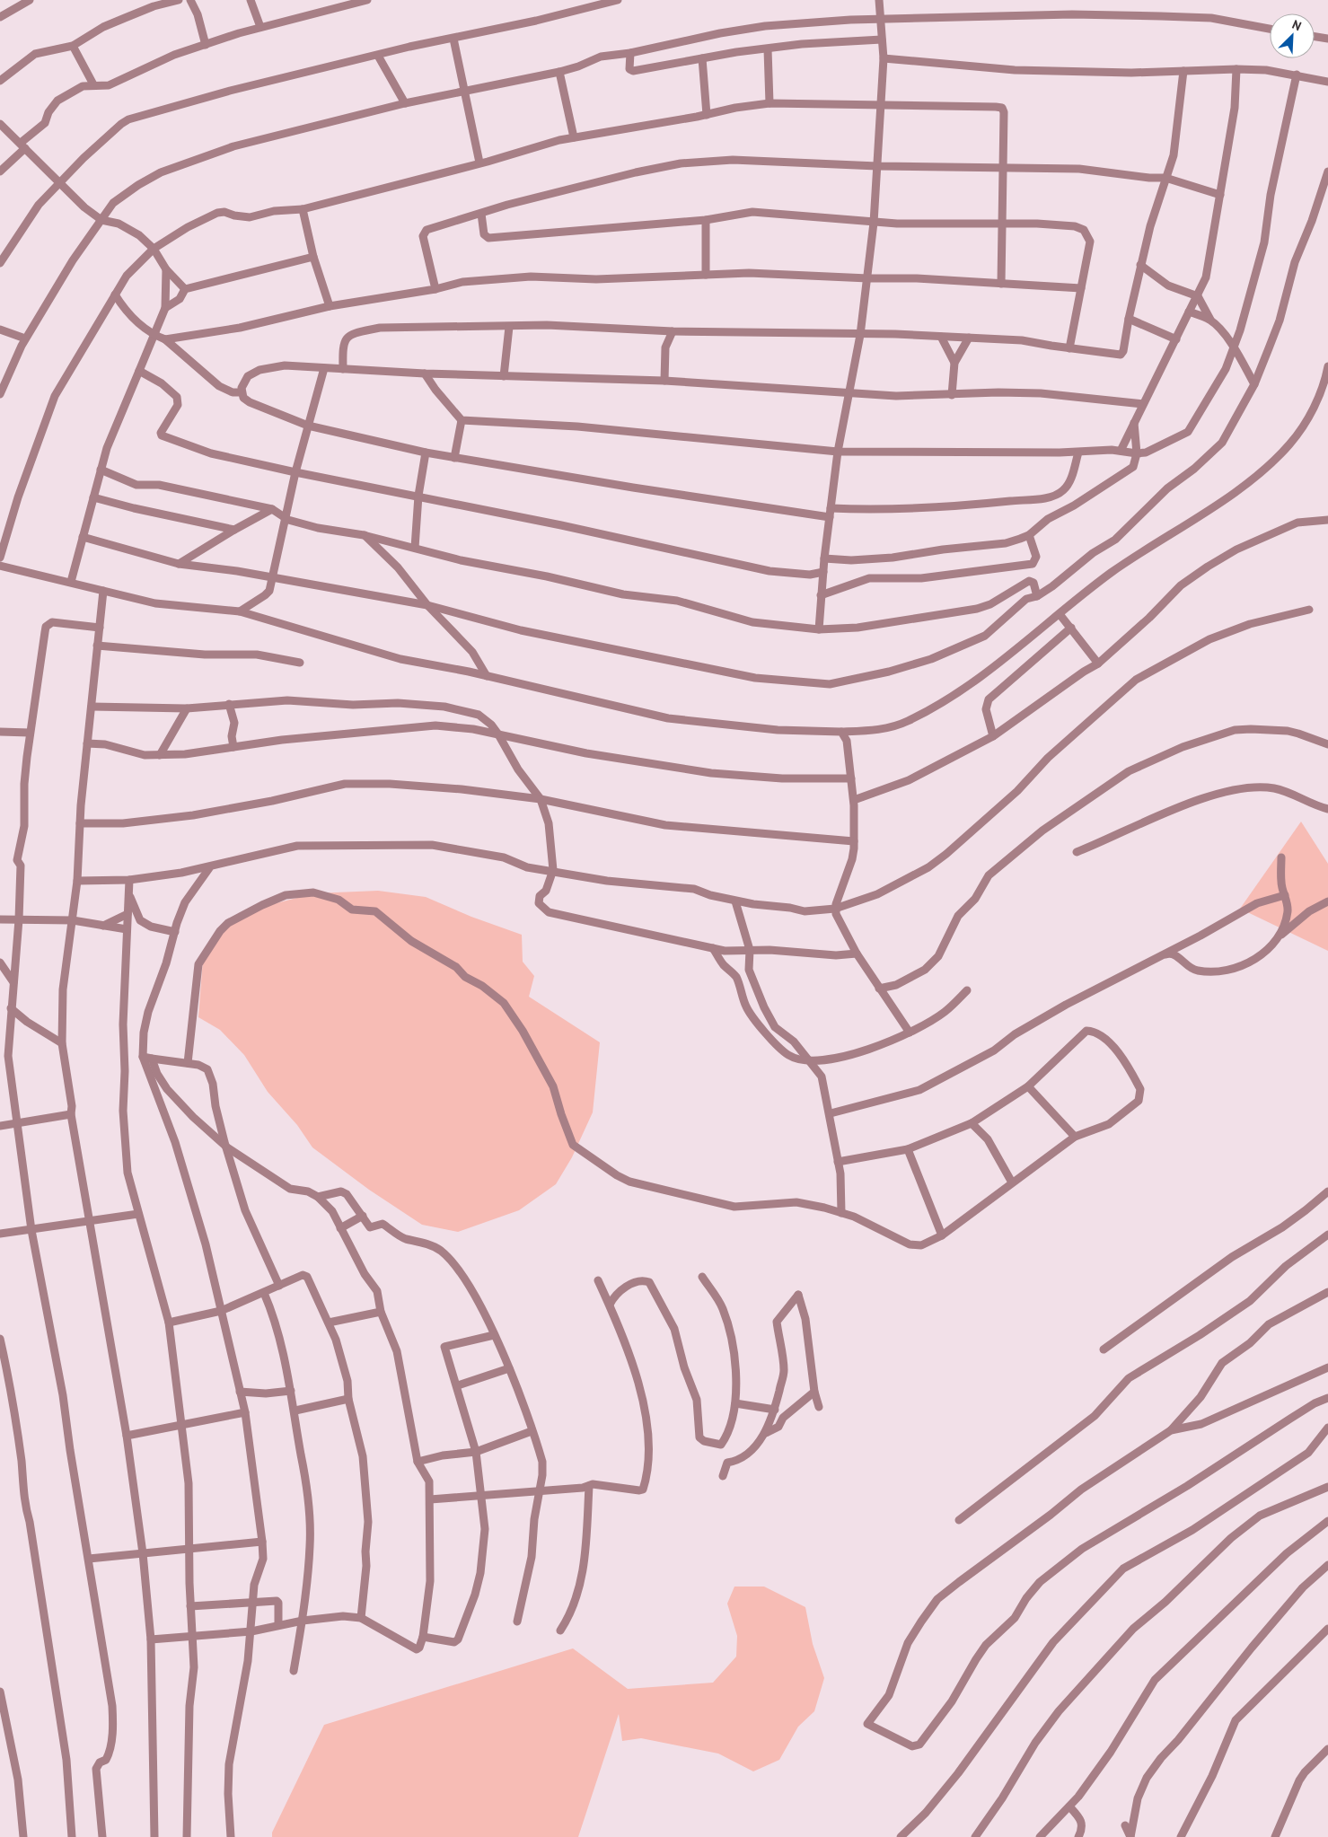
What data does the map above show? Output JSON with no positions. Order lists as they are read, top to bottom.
{
  "north": "top right"
}
